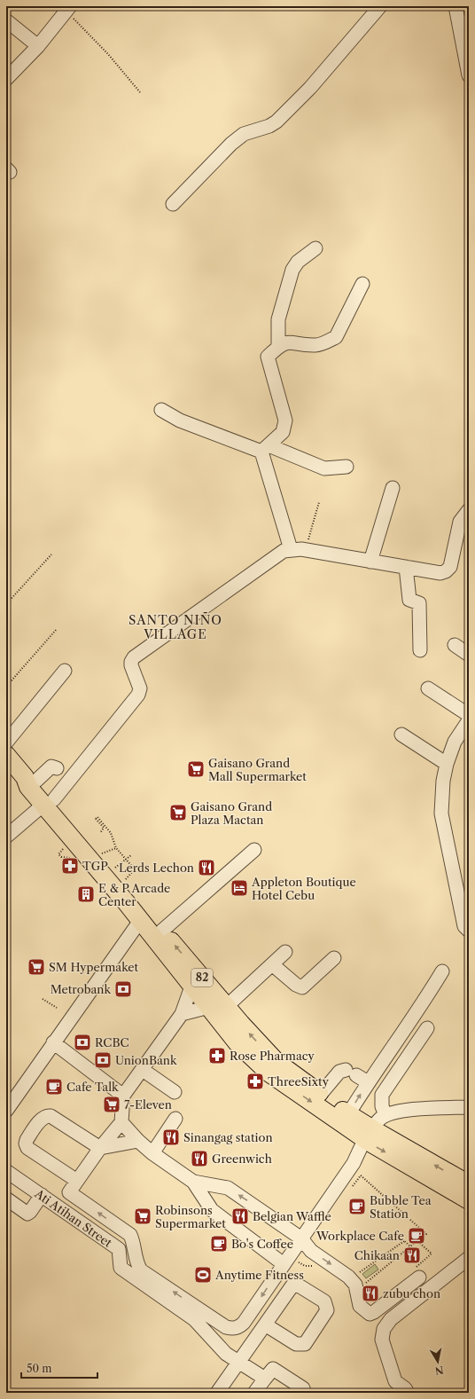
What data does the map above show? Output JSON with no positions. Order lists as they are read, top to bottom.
{
  "streets": {
    "main road": ["82"],
    "street": ["Ati Atihan Street"]
  },
  "districts": ["SANTO NIÑO VILLAGE"],
  "places": {
    "supermarket": [
      "Gaisano Grand Mall Supermarket",
      "Gaisano Grand Plaza Mactan",
      "SM Hypermaket",
      "7-Eleven",
      "Robinsons Supermarket"
    ],
    "pharmacy": ["TGP", "Rose Pharmacy", "ThreeSixty"],
    "restaurant": [
      "Lerds Lechon",
      "Sinangag station",
      "Greenwich",
      "Belgian Waffle",
      "Chikaan",
      "zubu chon"
    ],
    "hotel": ["Appleton Boutique Hotel Cebu"],
    "building": ["E & P Arcade Center"],
    "bank": ["Metrobank", "RCBC", "UnionBank"],
    "cafe": [
      "Cafe Talk",
      "Bubble Tea Station",
      "Workplace Cafe",
      "Bo's Coffee"
    ],
    "sports": ["Anytime Fitness"]
  },
  "scale_bar": "50 m",
  "north": "bottom"
}
